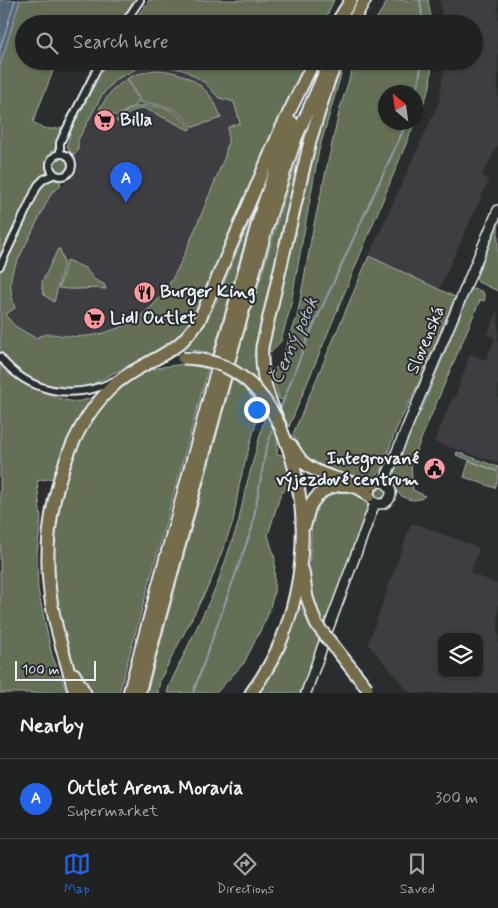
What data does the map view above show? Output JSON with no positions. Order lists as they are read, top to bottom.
{
  "streets": {
    "street": ["Slovenská"]
  },
  "water": ["Černý potok"],
  "places": {
    "supermarket": ["Billa", "Lidl Outlet"],
    "restaurant": ["Burger King"],
    "public building": ["Integrované výjezdové centrum"]
  },
  "scale_bar": "100 m",
  "north": "top left",
  "page": {
    "search": "Search here",
    "pins": "A",
    "scale": "100 m",
    "heading": "Nearby",
    "list": [
      {
        "mark": "A",
        "name": "Outlet Arena Moravia",
        "note": "Supermarket",
        "value": "300 m"
      }
    ],
    "nav": ["Map", "Directions", "Saved"]
  }
}
